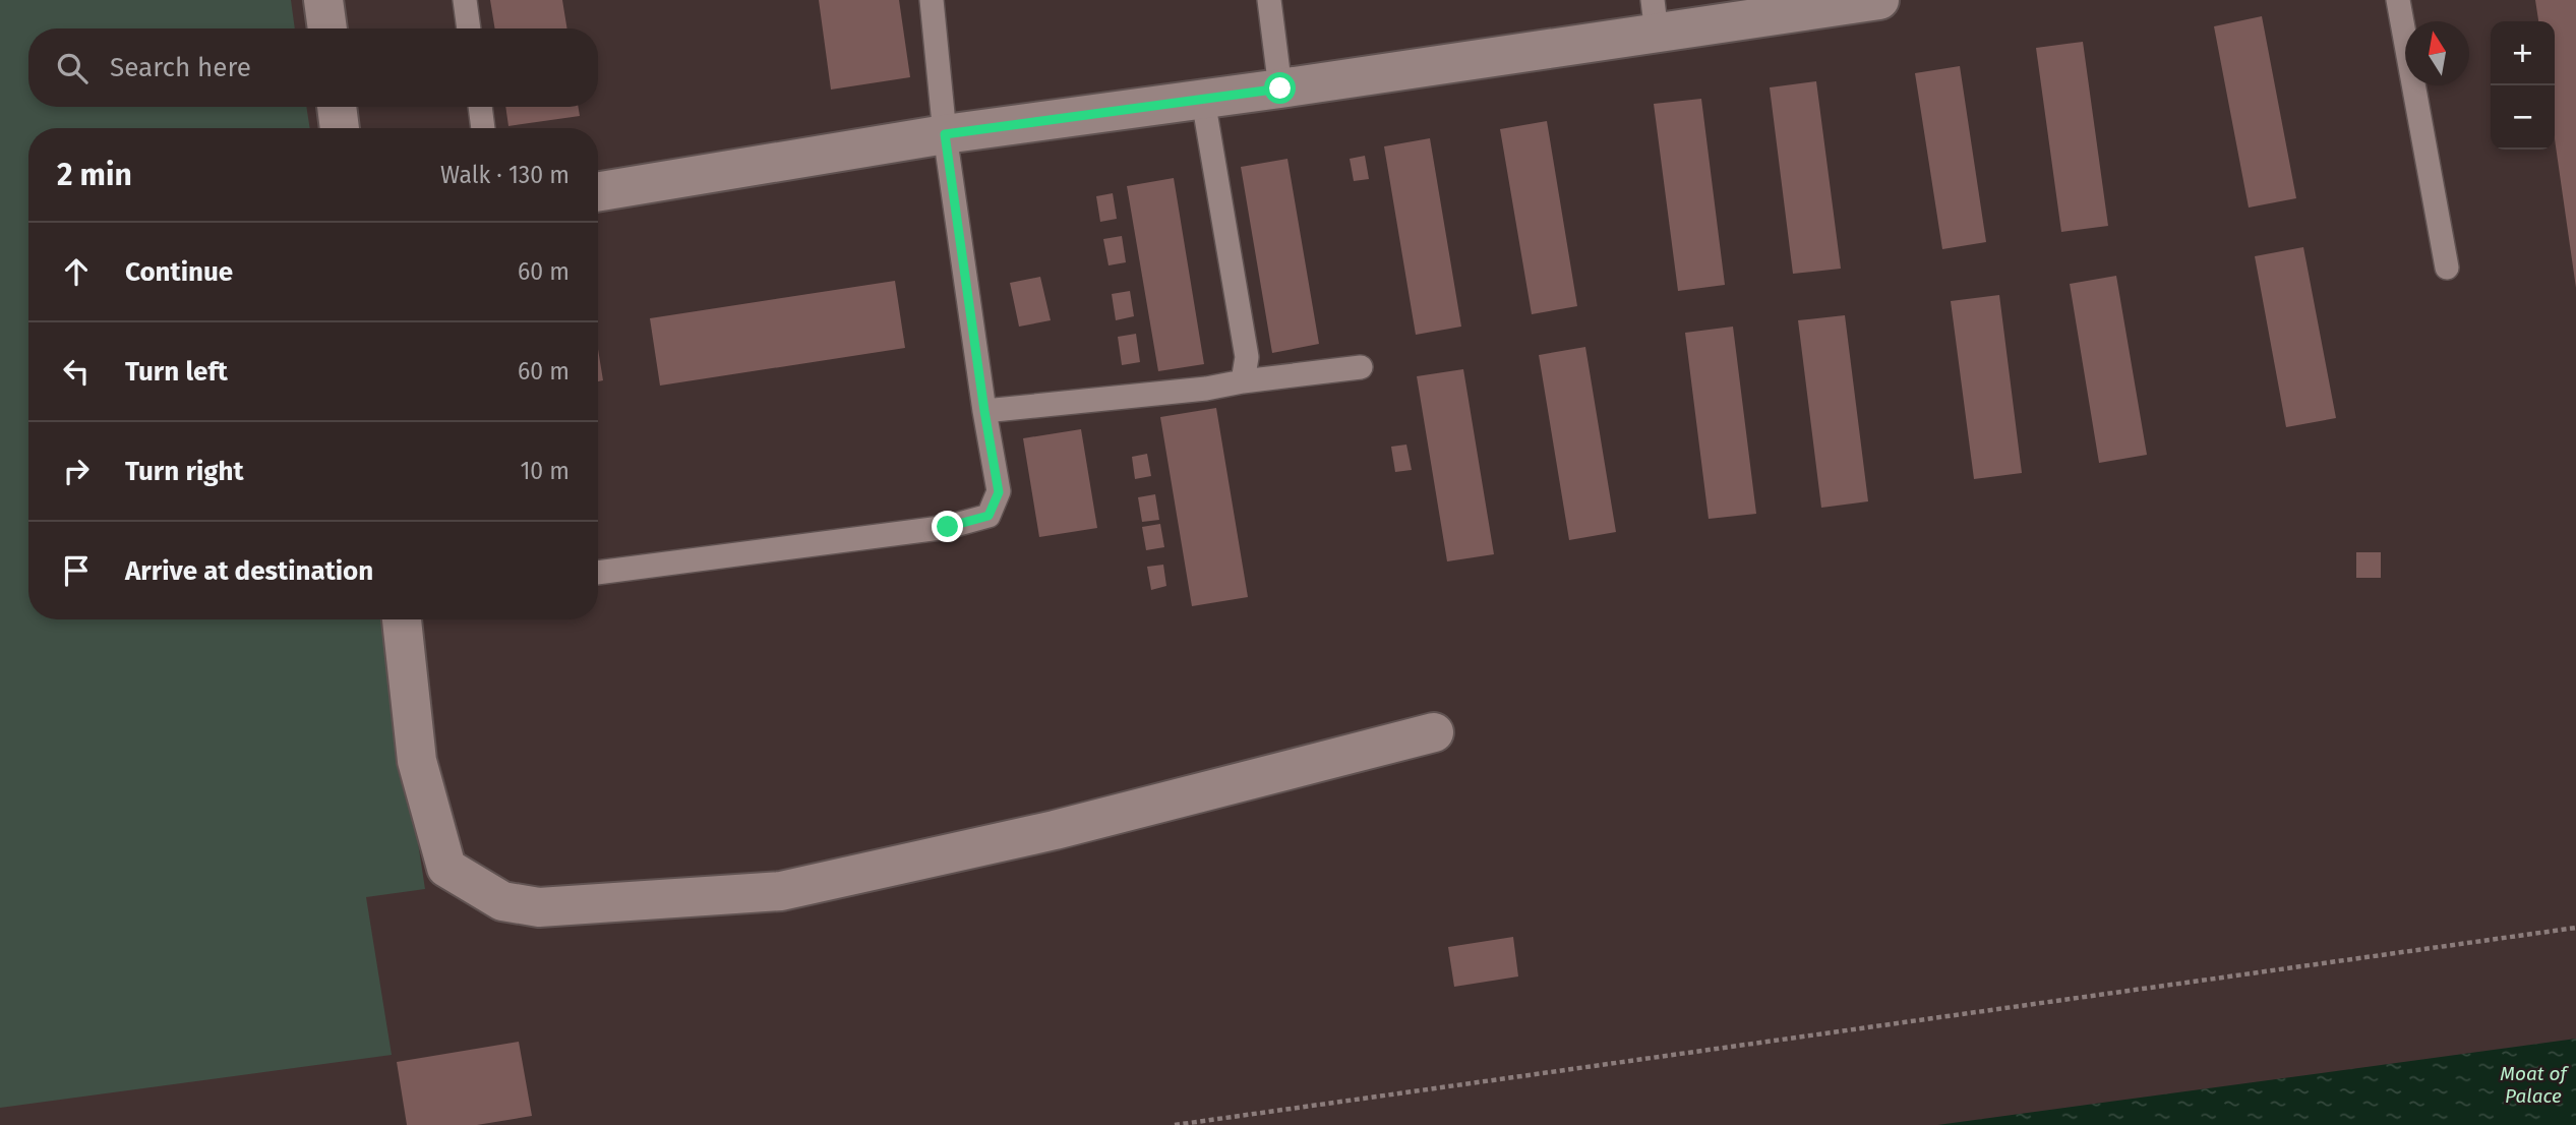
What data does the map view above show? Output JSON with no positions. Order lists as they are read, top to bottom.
{
  "water": ["Moat of Palace"],
  "north": "top",
  "page": {
    "map_buttons": ["+", "−"],
    "search": "Search here",
    "heading": ["2 min", "Walk · 130 m"],
    "list": [
      ["Continue", "60 m"],
      ["Turn left", "60 m"],
      ["Turn right", "10 m"],
      "Arrive at destination"
    ]
  }
}
